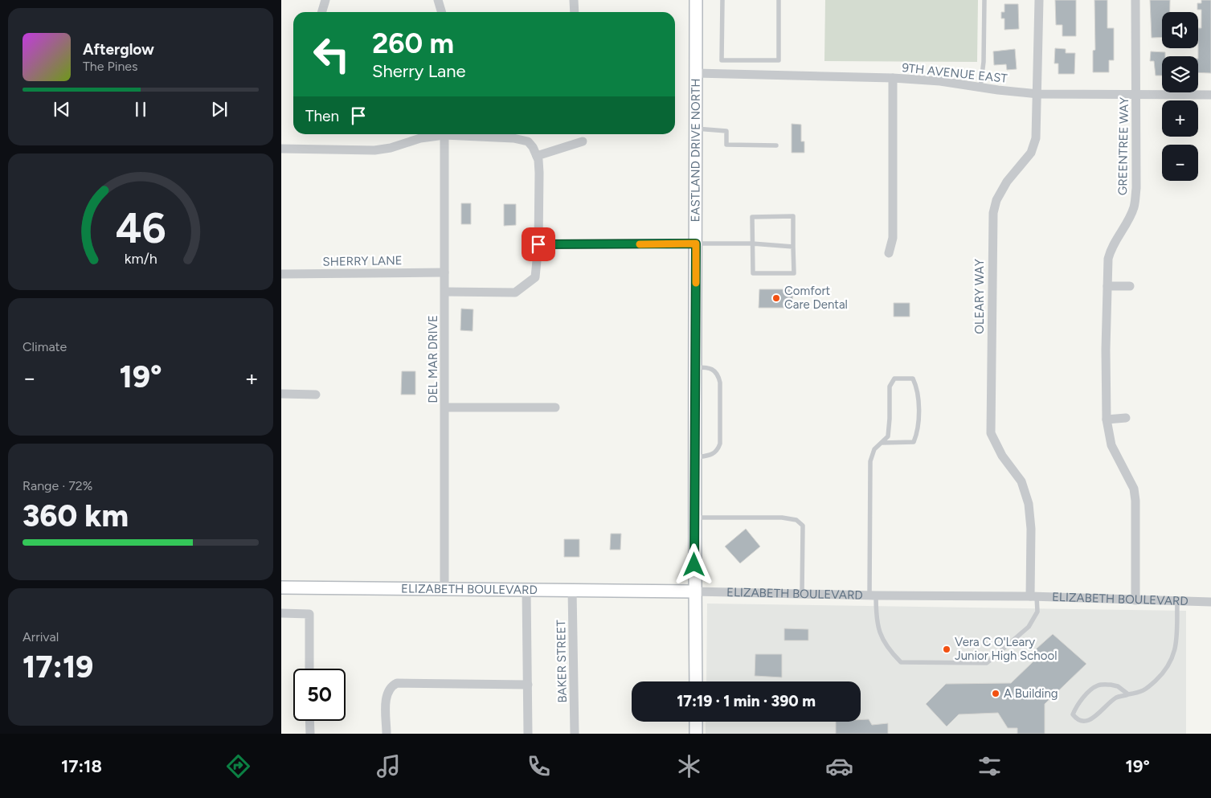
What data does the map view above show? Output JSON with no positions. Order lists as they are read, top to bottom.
{
  "streets": {
    "main road": ["EASTLAND DRIVE NORTH", "ELIZABETH BOULEVARD"],
    "street": [
      "9TH AVENUE EAST",
      "GREENTREE WAY",
      "SHERRY LANE",
      "OLEARY WAY",
      "DEL MAR DRIVE",
      "BAKER STREET"
    ]
  },
  "crossings": [
    ["9TH AVENUE EAST", "GREENTREE WAY"],
    ["9TH AVENUE EAST", "EASTLAND DRIVE NORTH"],
    ["9TH AVENUE EAST", "OLEARY WAY"],
    ["GREENTREE WAY", "ELIZABETH BOULEVARD"],
    ["EASTLAND DRIVE NORTH", "ELIZABETH BOULEVARD"],
    ["SHERRY LANE", "DEL MAR DRIVE"],
    ["OLEARY WAY", "ELIZABETH BOULEVARD"],
    ["DEL MAR DRIVE", "ELIZABETH BOULEVARD"],
    ["ELIZABETH BOULEVARD", "BAKER STREET"]
  ],
  "places": ["Comfort Care Dental", "Vera C O'Leary Junior High School", "A Building"],
  "page": {
    "map_buttons": ["+", "−"],
    "turn": ["260 m", "Sherry Lane"],
    "song": ["Afterglow", "The Pines"],
    "then": "Then",
    "tile": [
      "Climate",
      ["Range · 72%", "360 km"],
      ["Arrival", "17:19"]
    ],
    "heat": ["−", "19°", "+"],
    "limit": "50",
    "trip": "17:19 · 1 min · 390 m",
    "tabs": ["17:18", "19°"],
    "gauge": ["46", "km/h"]
  }
}
